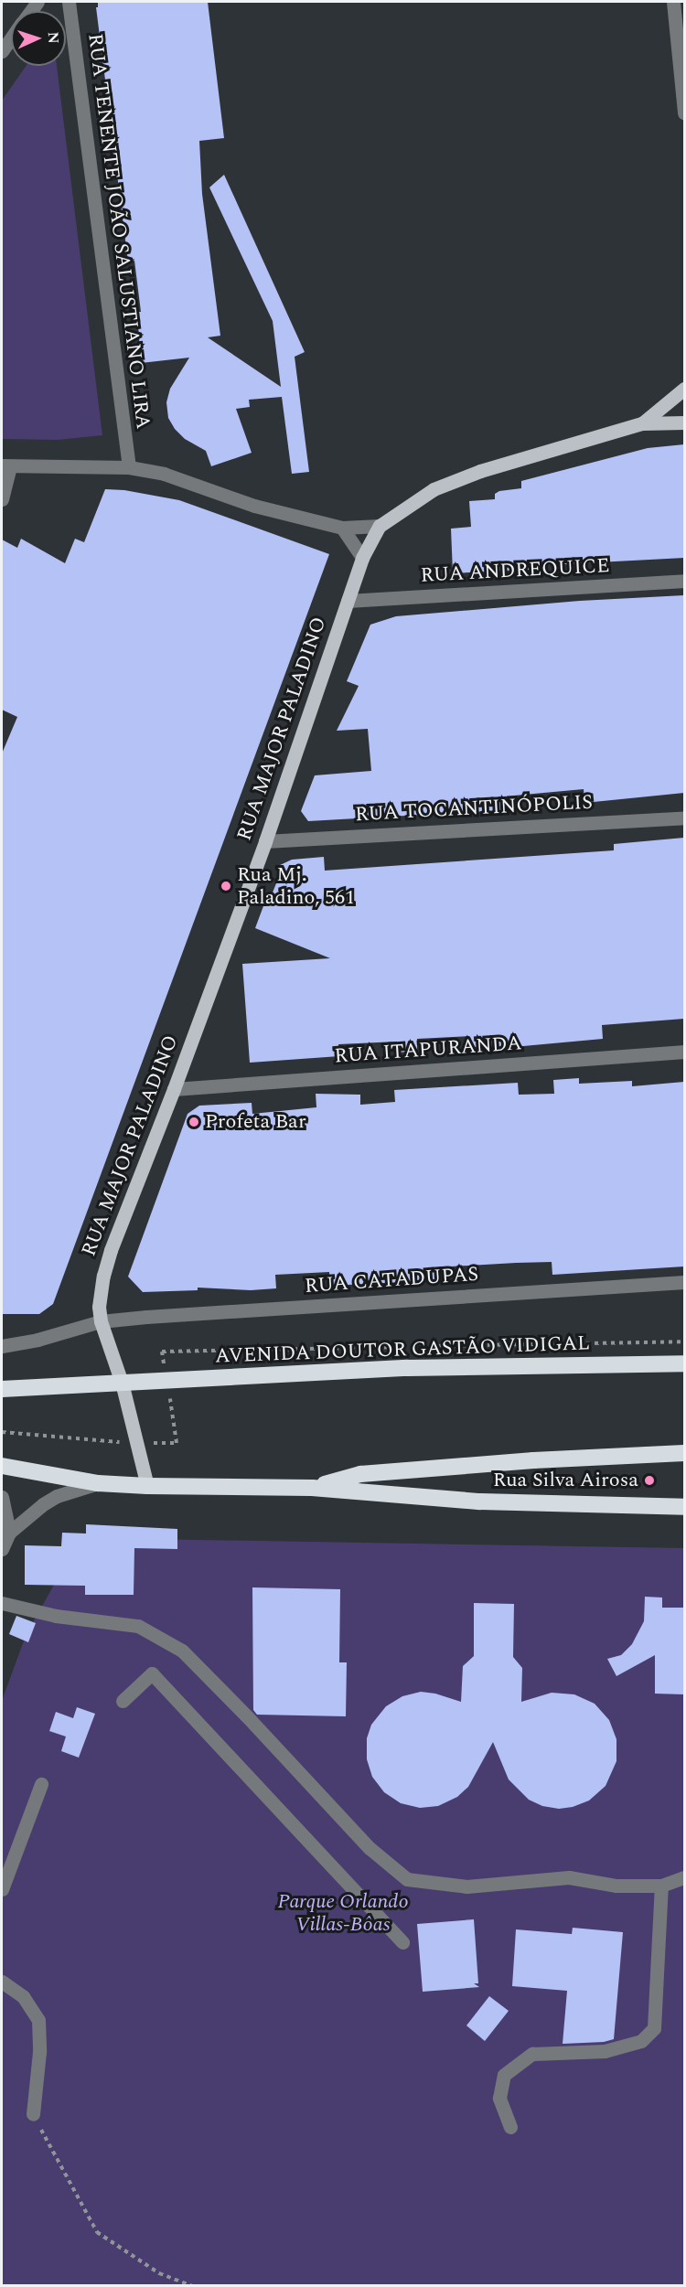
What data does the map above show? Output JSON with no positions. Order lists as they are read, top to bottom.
{
  "streets": {
    "highway": ["AVENIDA DOUTOR GASTÃO VIDIGAL"],
    "main road": ["RUA MAJOR PALADINO"],
    "street": [
      "RUA TENENTE JOÃO SALUSTIANO LIRA",
      "RUA ANDREQUICE",
      "RUA TOCANTINÓPOLIS",
      "RUA ITAPURANDA",
      "RUA CATADUPAS"
    ]
  },
  "crossings": [
    ["RUA ANDREQUICE", "RUA MAJOR PALADINO"],
    ["RUA MAJOR PALADINO", "RUA TOCANTINÓPOLIS"],
    ["RUA MAJOR PALADINO", "RUA ITAPURANDA"],
    ["RUA MAJOR PALADINO", "RUA CATADUPAS"],
    ["RUA MAJOR PALADINO", "AVENIDA DOUTOR GASTÃO VIDIGAL"]
  ],
  "parks": ["Parque Orlando Villas-Bôas"],
  "places": ["Rua Mj. Paladino, 561", "Profeta Bar", "Rua Silva Airosa"],
  "north": "right"
}
